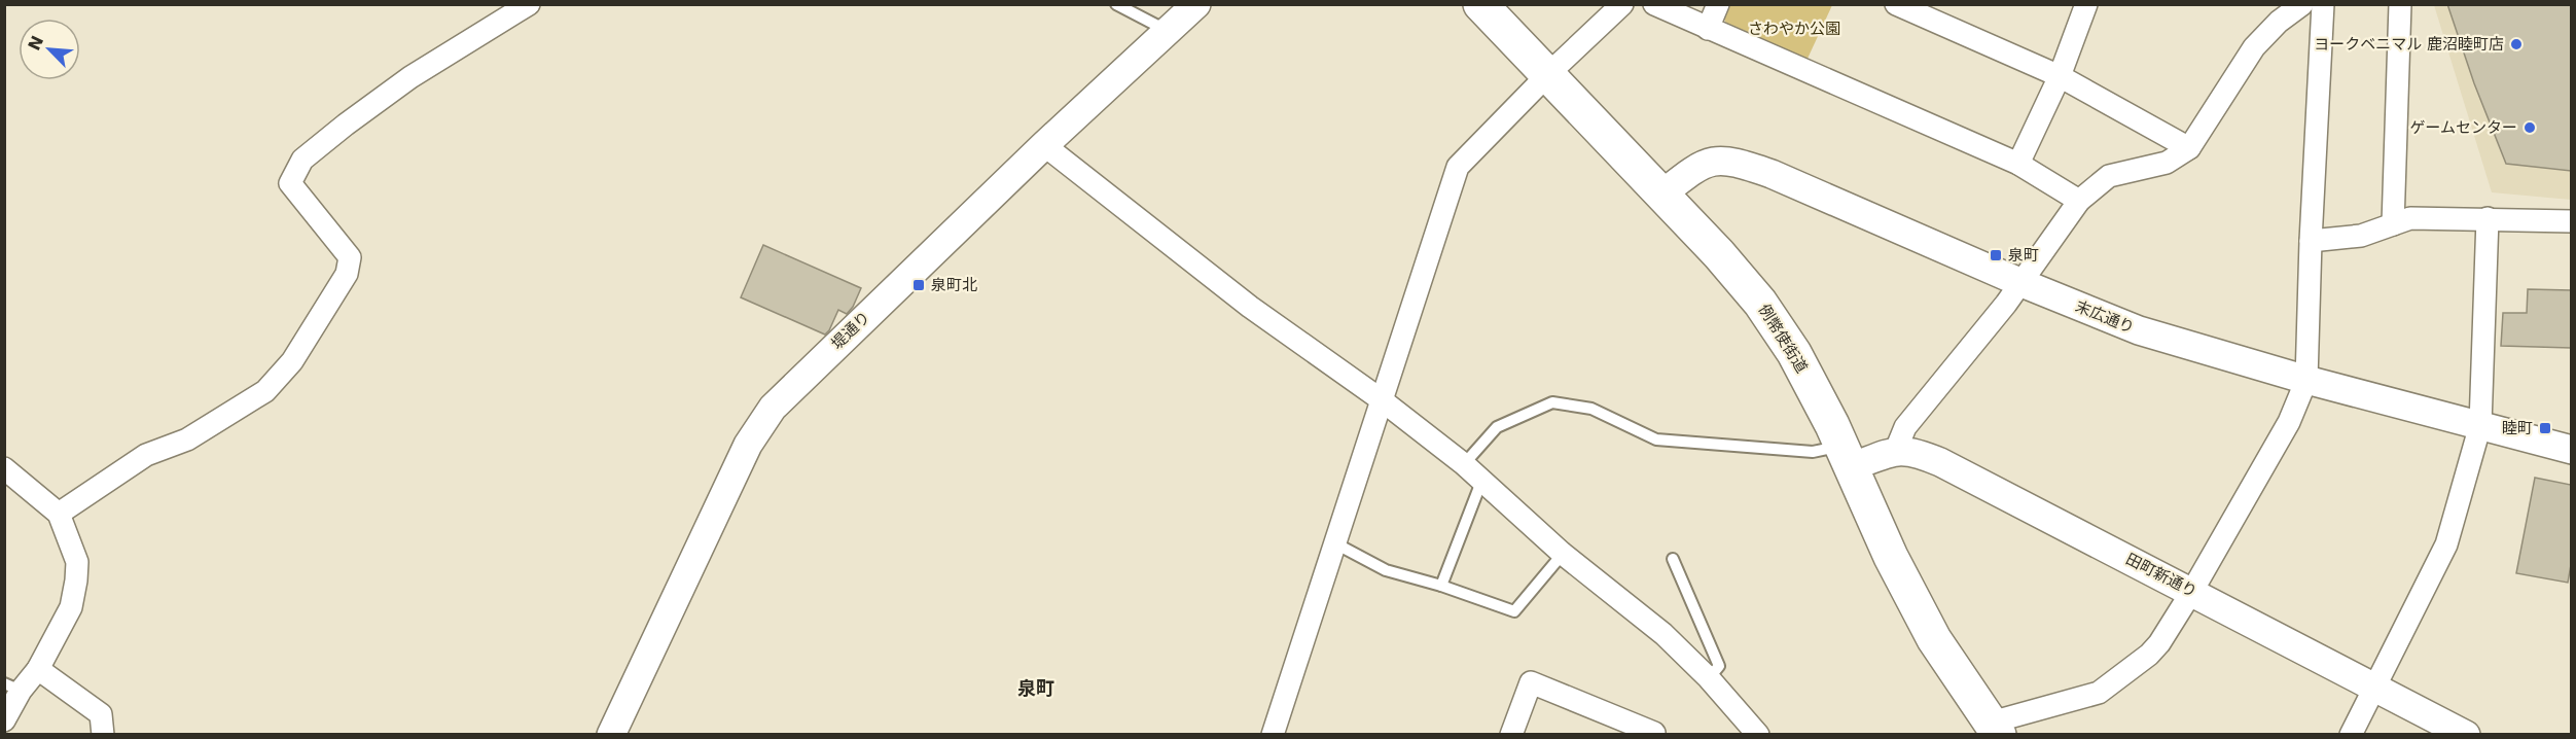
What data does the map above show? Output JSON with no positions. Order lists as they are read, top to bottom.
{
  "streets": {
    "highway": ["例幣使街道"],
    "street": ["末広通り", "堤通り", "田町新通り"]
  },
  "crossings": [
    ["末広通り", "例幣使街道"]
  ],
  "districts": ["泉町"],
  "parks": ["さわやか公園"],
  "places": {
    "other": ["ヨークベニマル 鹿沼睦町店", "ゲームセンター"],
    "transit": ["泉町", "泉町北", "睦町"]
  },
  "north": "top left"
}
